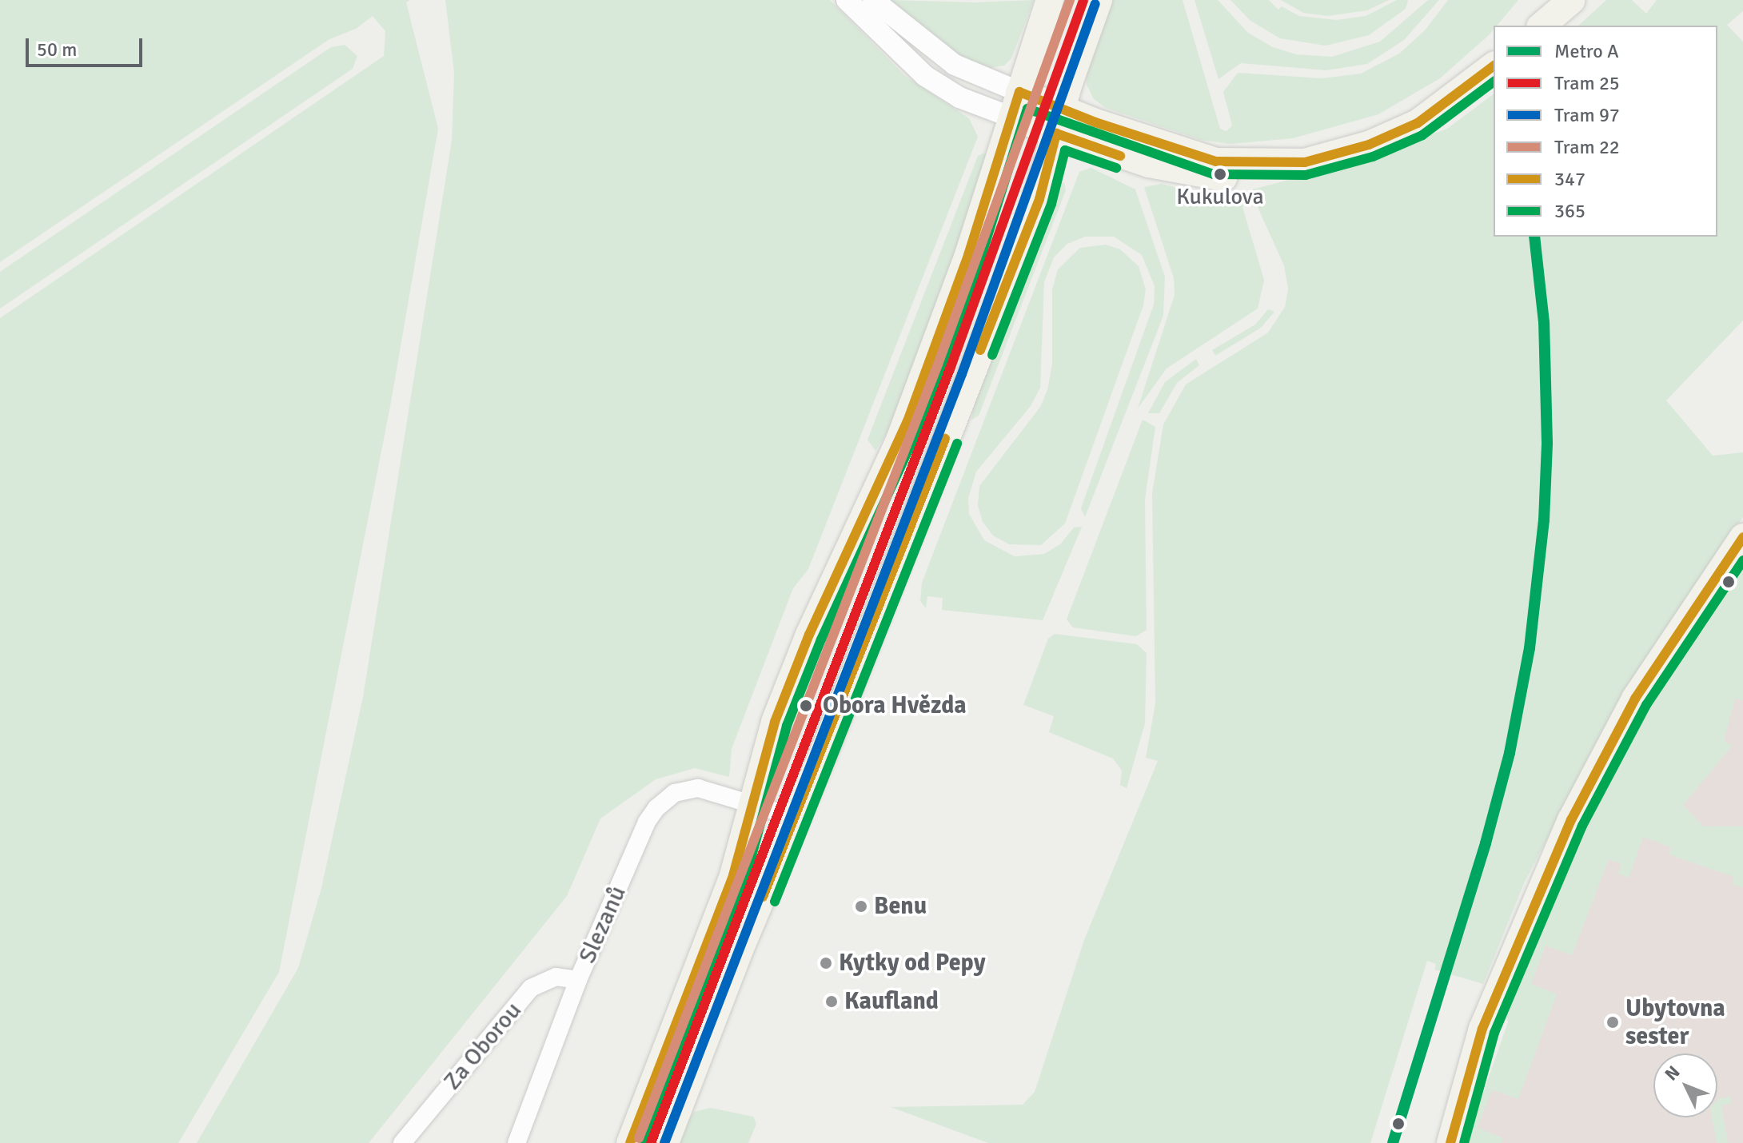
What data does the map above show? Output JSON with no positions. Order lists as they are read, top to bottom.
{
  "streets": {
    "street": ["Slezanů", "Za Oborou"]
  },
  "crossings": [
    ["Slezanů", "Za Oborou"]
  ],
  "places": [
    "Kukulova",
    "Obora Hvězda",
    "Benu",
    "Kytky od Pepy",
    "Kaufland",
    "Ubytovna sester"
  ],
  "lines": [
    "tram line 25",
    "tram line 22",
    "tram line 97",
    "transit line 347",
    "transit line 365",
    "metro line A"
  ],
  "legend": [
    "Metro A",
    "Tram 25",
    "Tram 97",
    "Tram 22",
    "347",
    "365"
  ],
  "scale_bar": "50 m",
  "north": "top left"
}
